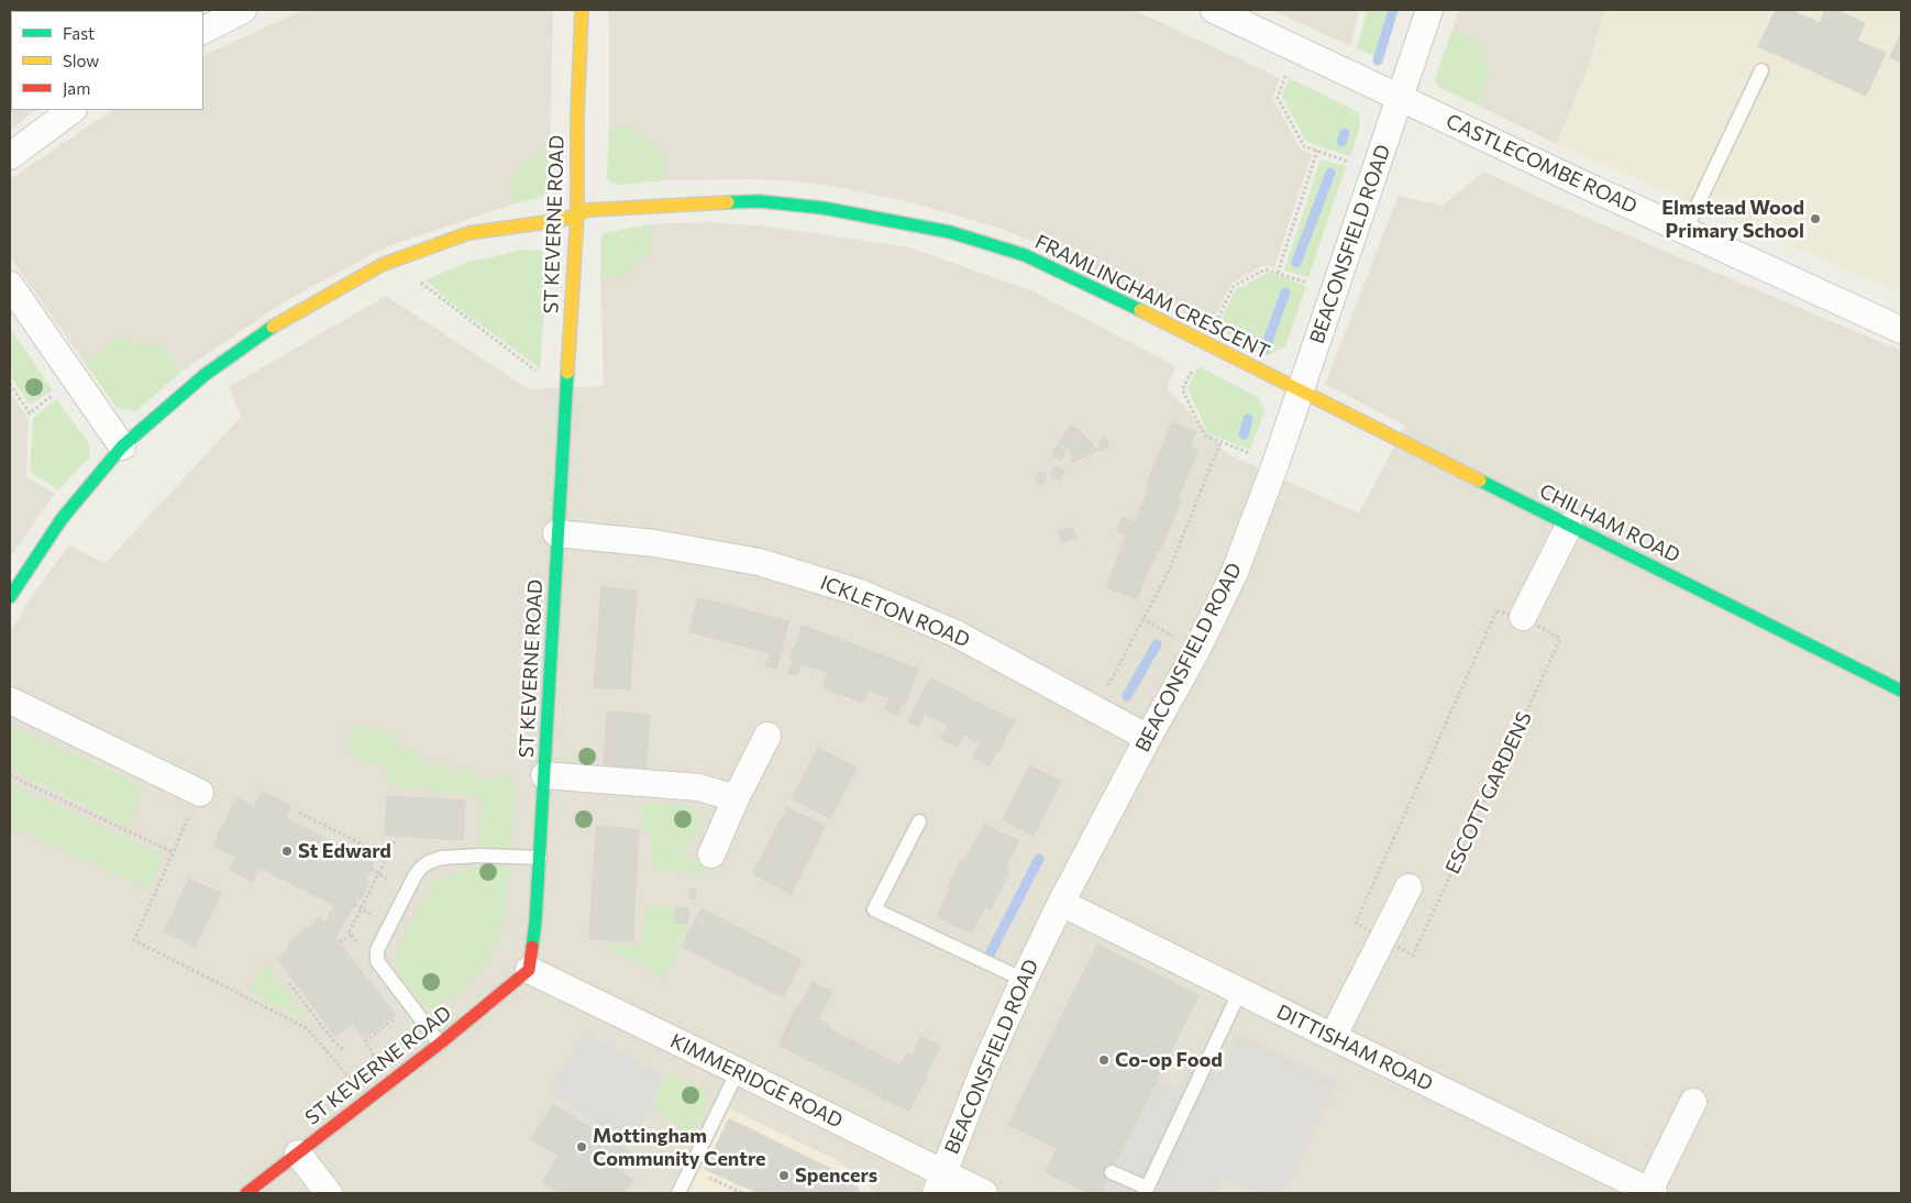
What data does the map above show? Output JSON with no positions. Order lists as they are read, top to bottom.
{
  "streets": {
    "street": [
      "CASTLECOMBE ROAD",
      "ST KEVERNE ROAD",
      "BEACONSFIELD ROAD",
      "FRAMLINGHAM CRESCENT",
      "CHILHAM ROAD",
      "ICKLETON ROAD",
      "DITTISHAM ROAD",
      "KIMMERIDGE ROAD"
    ],
    "path": ["ESCOTT GARDENS"]
  },
  "crossings": [
    ["CASTLECOMBE ROAD", "BEACONSFIELD ROAD"],
    ["ST KEVERNE ROAD", "FRAMLINGHAM CRESCENT"],
    ["ST KEVERNE ROAD", "ICKLETON ROAD"],
    ["ST KEVERNE ROAD", "KIMMERIDGE ROAD"],
    ["BEACONSFIELD ROAD", "FRAMLINGHAM CRESCENT"],
    ["BEACONSFIELD ROAD", "CHILHAM ROAD"],
    ["BEACONSFIELD ROAD", "ICKLETON ROAD"],
    ["BEACONSFIELD ROAD", "DITTISHAM ROAD"],
    ["BEACONSFIELD ROAD", "KIMMERIDGE ROAD"],
    ["FRAMLINGHAM CRESCENT", "CHILHAM ROAD"]
  ],
  "places": [
    "Elmstead Wood Primary School",
    "St Edward",
    "Co-op Food",
    "Mottingham Community Centre",
    "Spencers"
  ],
  "legend": ["Fast", "Slow", "Jam"]
}
